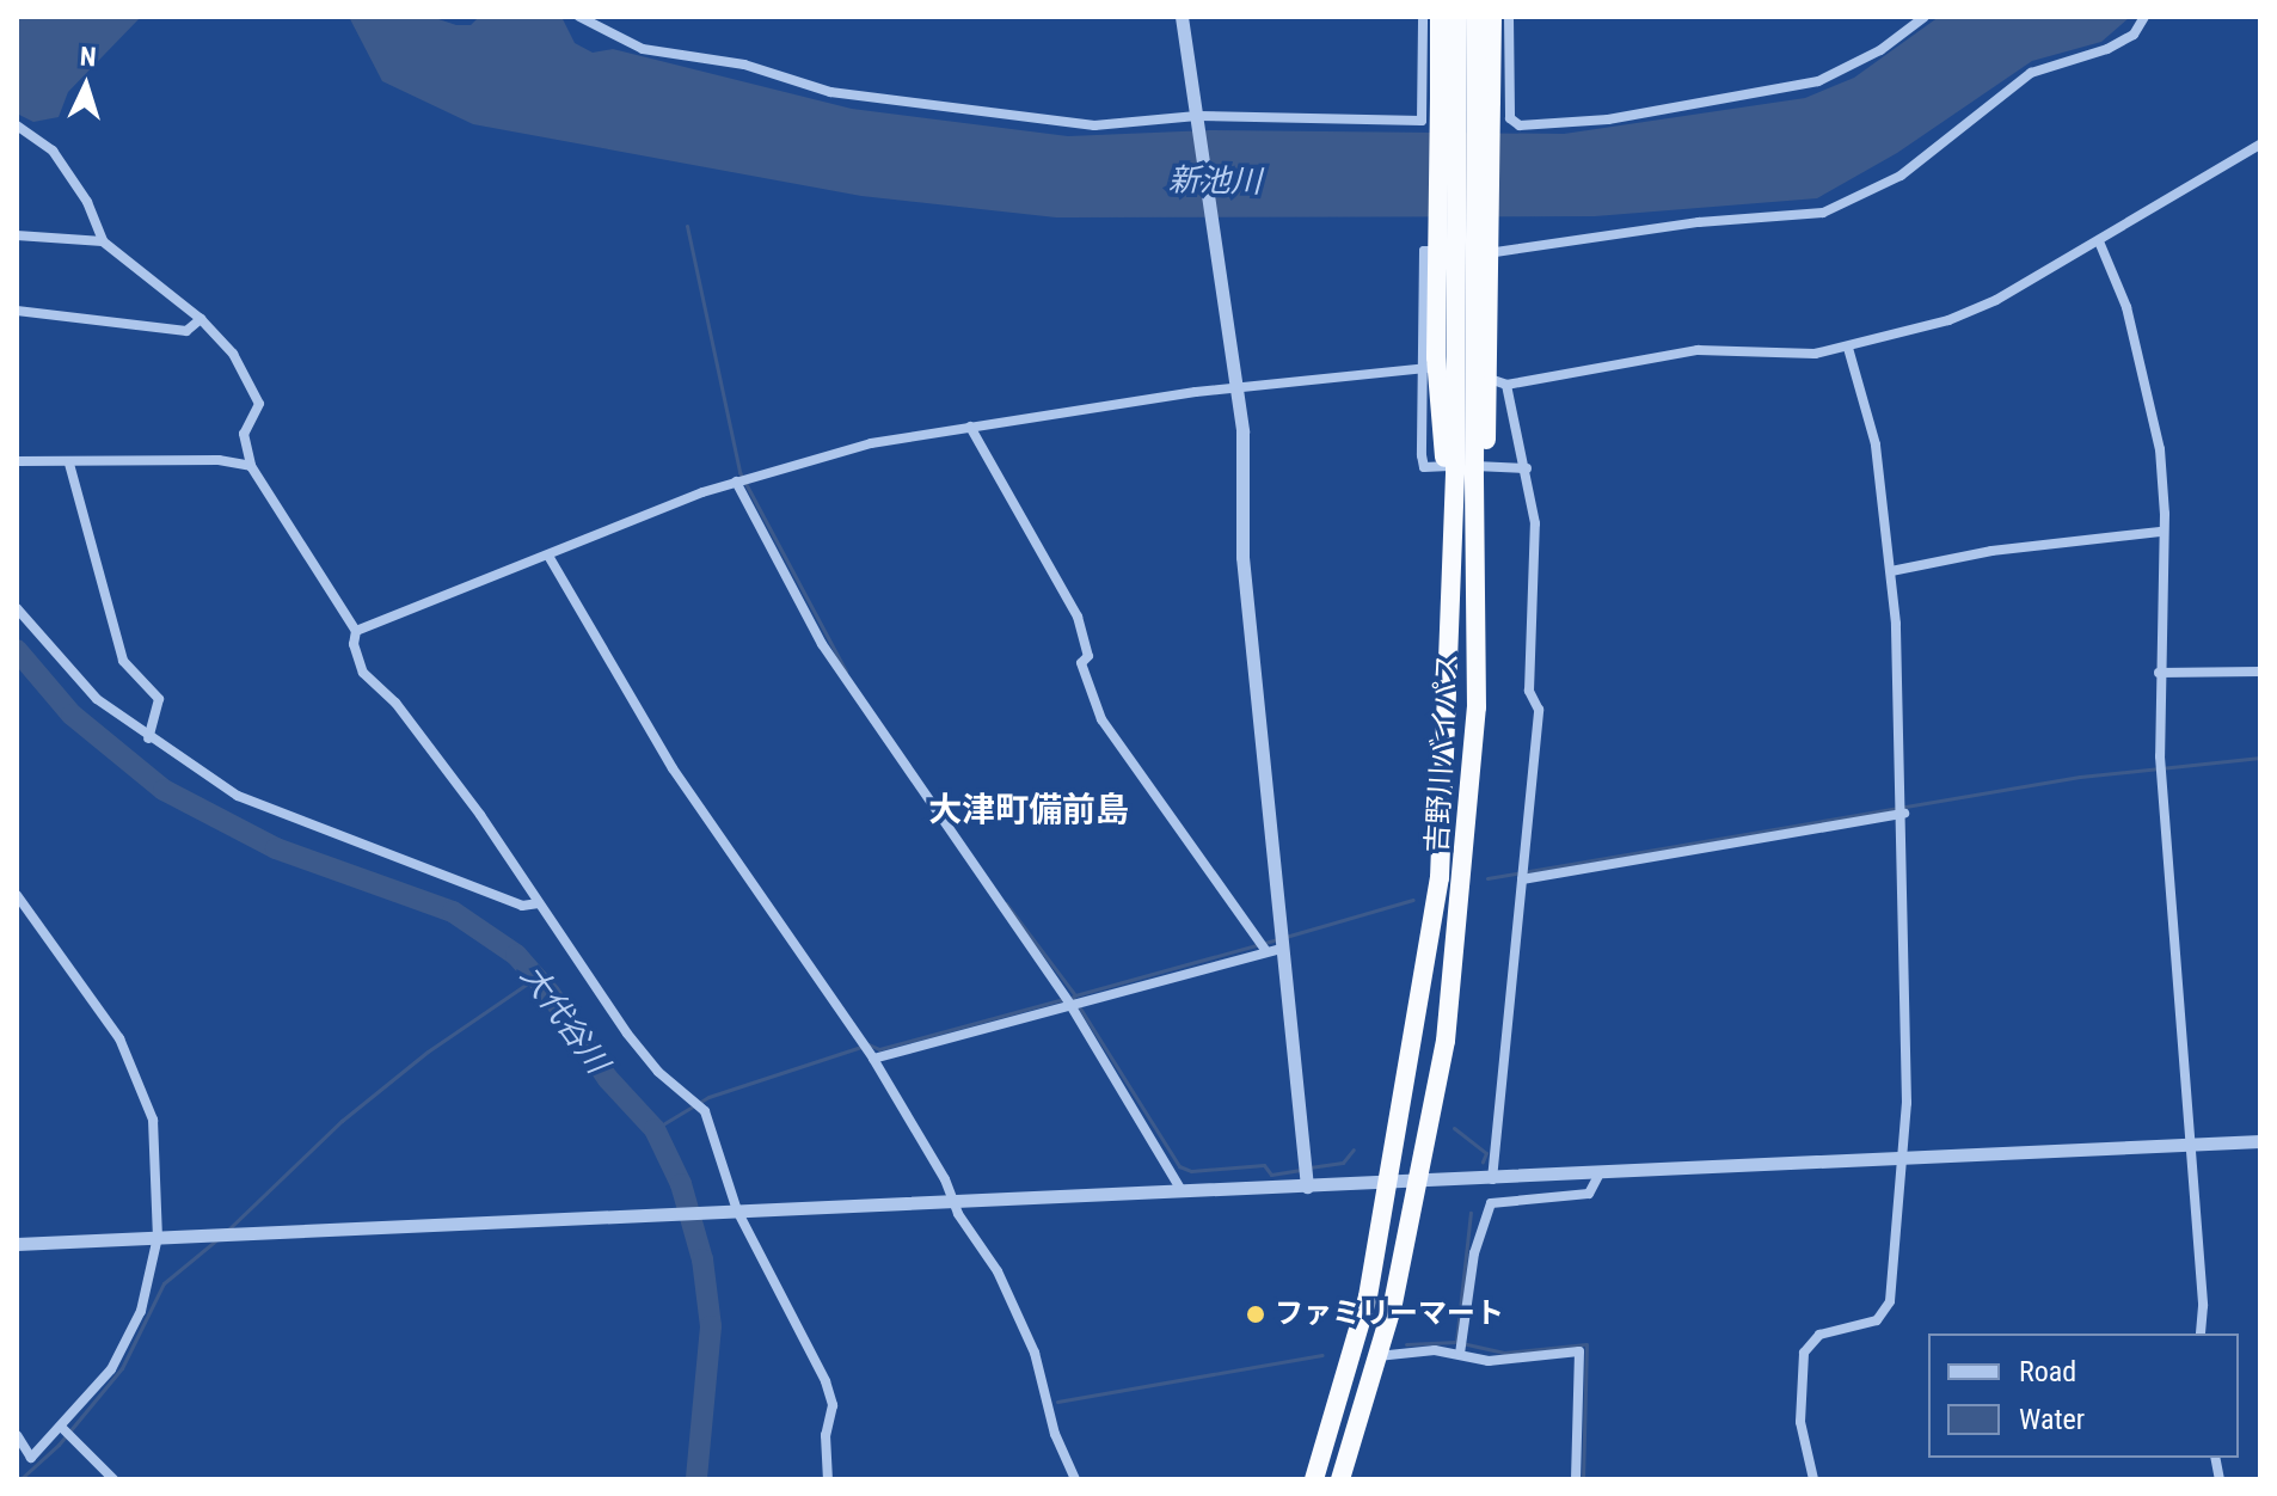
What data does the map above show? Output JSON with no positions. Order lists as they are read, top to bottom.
{
  "streets": {
    "highway": ["吉野川バイパス"]
  },
  "districts": ["大津町備前島"],
  "water": ["新池川", "大代谷川"],
  "places": ["ファミリーマート"],
  "legend": ["Road", "Water"],
  "north": "top"
}
